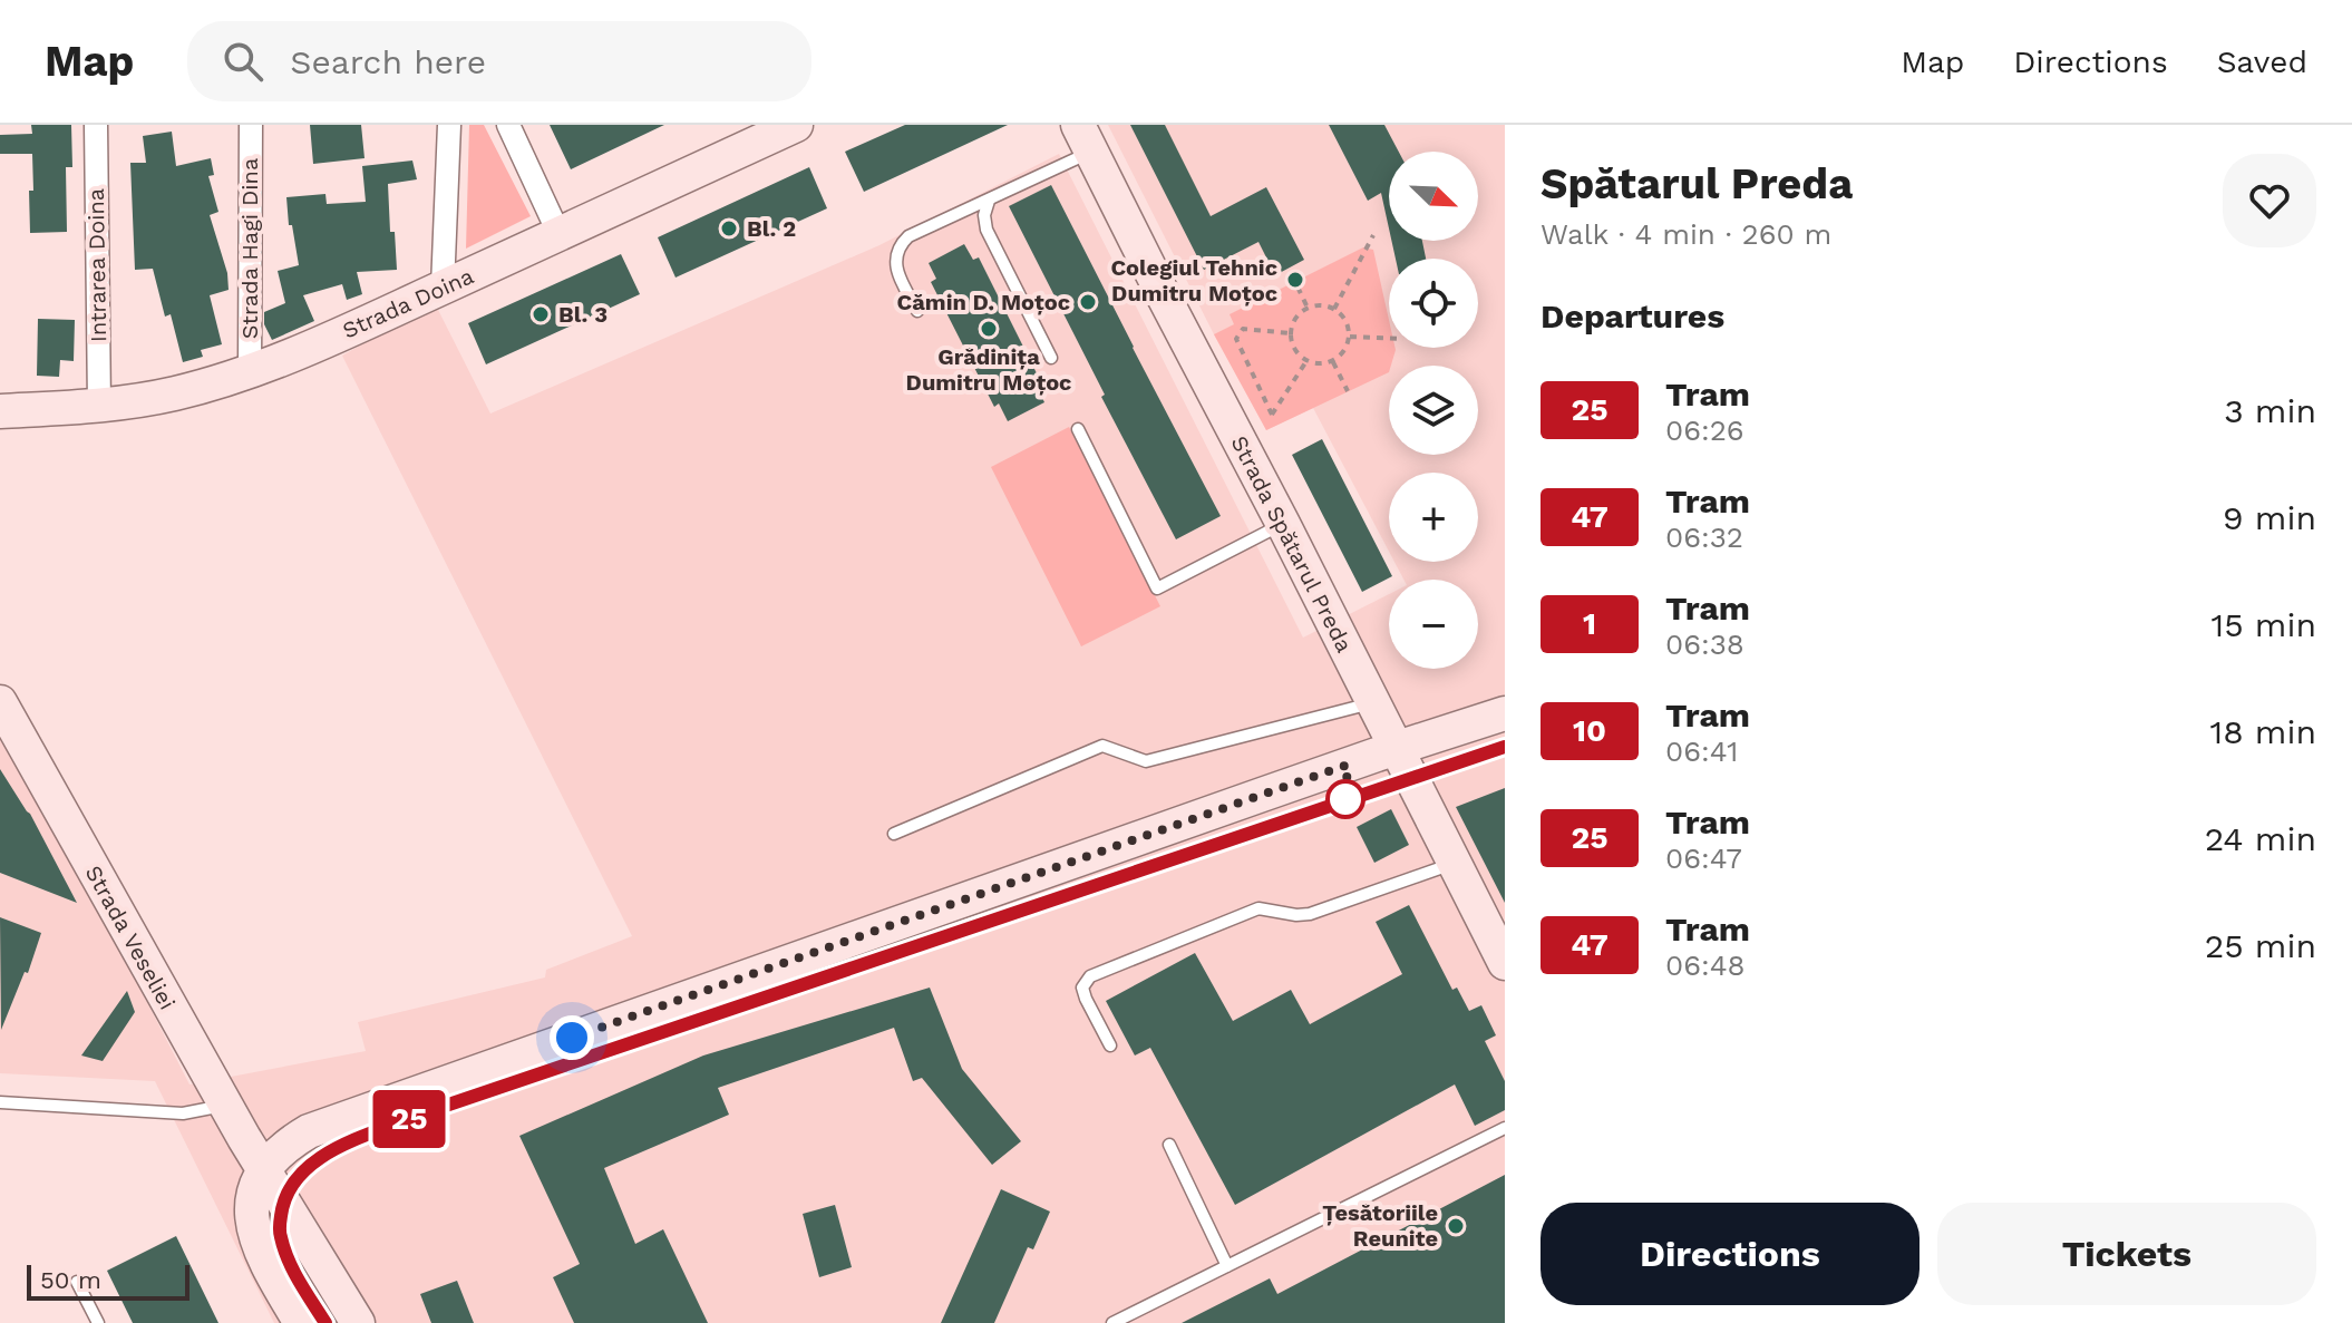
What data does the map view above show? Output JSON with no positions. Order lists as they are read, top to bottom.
{
  "streets": {
    "street": [
      "Strada Hagi Dina",
      "Intrarea Doina",
      "Strada Doina",
      "Strada Spătarul Preda",
      "Strada Veseliei"
    ]
  },
  "crossings": [
    ["Strada Hagi Dina", "Strada Doina"],
    ["Intrarea Doina", "Strada Doina"]
  ],
  "places": [
    "Bl. 2",
    "Colegiul Tehnic Dumitru Moțoc",
    "Cămin D. Moțoc",
    "Bl. 3",
    "Grădinița Dumitru Moțoc",
    "Țesătoriile Reunite"
  ],
  "lines": ["tram line 25"],
  "scale_bar": "50 m",
  "north": "bottom right",
  "page": {
    "header": "Map",
    "search": "Search here",
    "nav": ["Map", "Directions", "Saved"],
    "on_map": "25",
    "heading": [
      ["Spătarul Preda", "Walk · 4 min · 260 m"],
      "Departures"
    ],
    "map_buttons": ["+", "−"],
    "list": [
      {
        "mark": "25",
        "name": "Tram",
        "note": "06:26",
        "value": "3 min"
      },
      {
        "mark": "47",
        "name": "Tram",
        "note": "06:32",
        "value": "9 min"
      },
      {
        "mark": "1",
        "name": "Tram",
        "note": "06:38",
        "value": "15 min"
      },
      {
        "mark": "10",
        "name": "Tram",
        "note": "06:41",
        "value": "18 min"
      },
      {
        "mark": "25",
        "name": "Tram",
        "note": "06:47",
        "value": "24 min"
      },
      {
        "mark": "47",
        "name": "Tram",
        "note": "06:48",
        "value": "25 min"
      }
    ],
    "buttons": ["Directions", "Tickets"],
    "scale": "50 m"
  }
}
